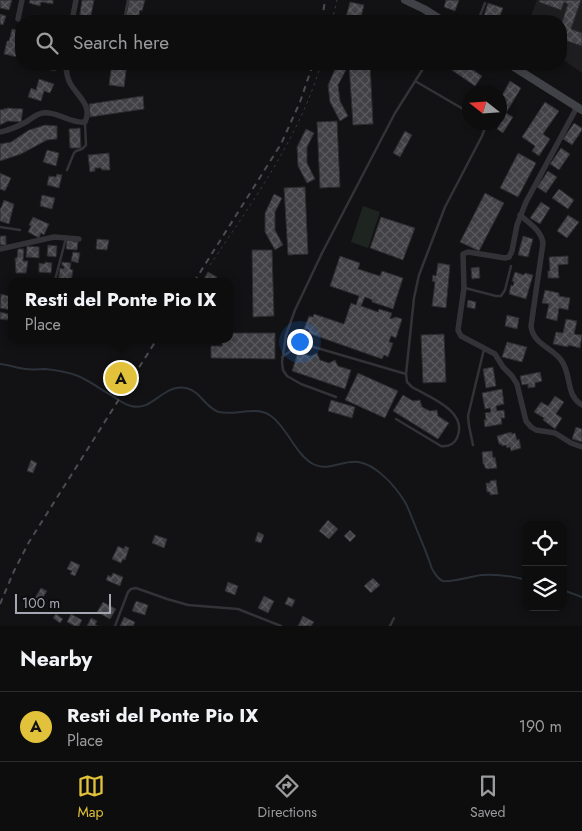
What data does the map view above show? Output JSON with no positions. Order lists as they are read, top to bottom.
{
  "scale_bar": "100 m",
  "north": "left",
  "page": {
    "search": "Search here",
    "popup": ["Resti del Ponte Pio IX", "Place"],
    "pins": "A",
    "scale": "100 m",
    "heading": "Nearby",
    "list": [
      {
        "mark": "A",
        "name": "Resti del Ponte Pio IX",
        "note": "Place",
        "value": "190 m"
      }
    ],
    "nav": ["Map", "Directions", "Saved"]
  }
}
